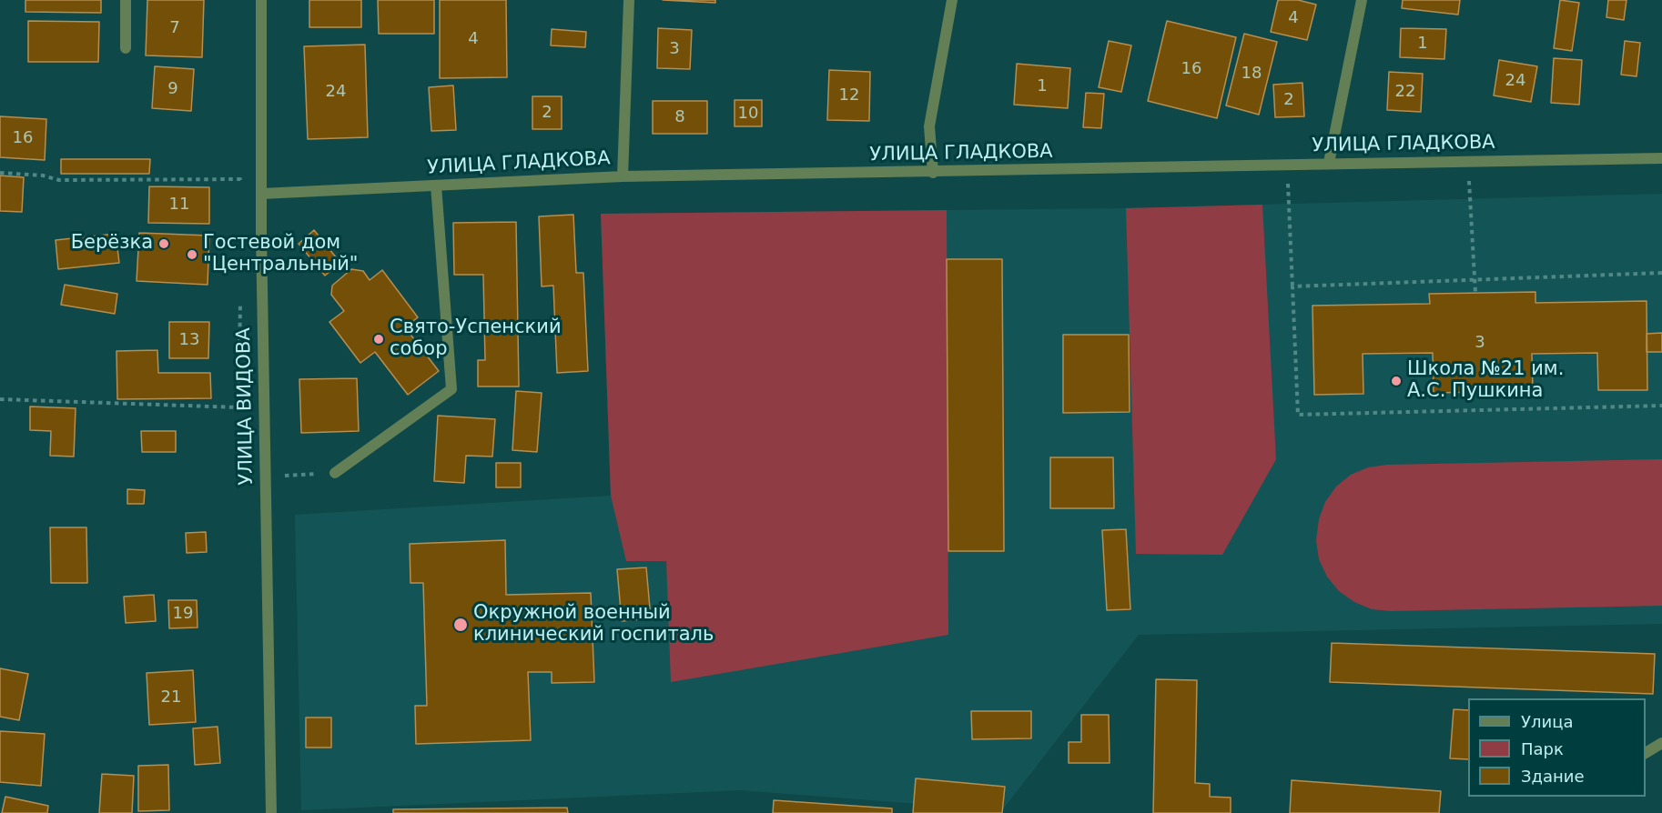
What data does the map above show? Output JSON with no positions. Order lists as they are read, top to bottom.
{
  "streets": {
    "street": ["УЛИЦА ГЛАДКОВА", "УЛИЦА ВИДОВА"]
  },
  "crossings": [
    ["УЛИЦА ГЛАДКОВА", "УЛИЦА ВИДОВА"]
  ],
  "places": [
    "Берёзка",
    "Гостевой дом \"Центральный\"",
    "Свято-Успенский собор",
    "Школа №21 им. А.С. Пушкина",
    "Окружной военный клинический госпиталь"
  ],
  "house_numbers": [
    "4",
    "7",
    "4",
    "1",
    "3",
    "16",
    "18",
    "24",
    "1",
    "9",
    "24",
    "22",
    "12",
    "2",
    "2",
    "10",
    "8",
    "16",
    "11",
    "13",
    "3",
    "19",
    "21"
  ],
  "legend": ["Улица", "Парк", "Здание"]
}
